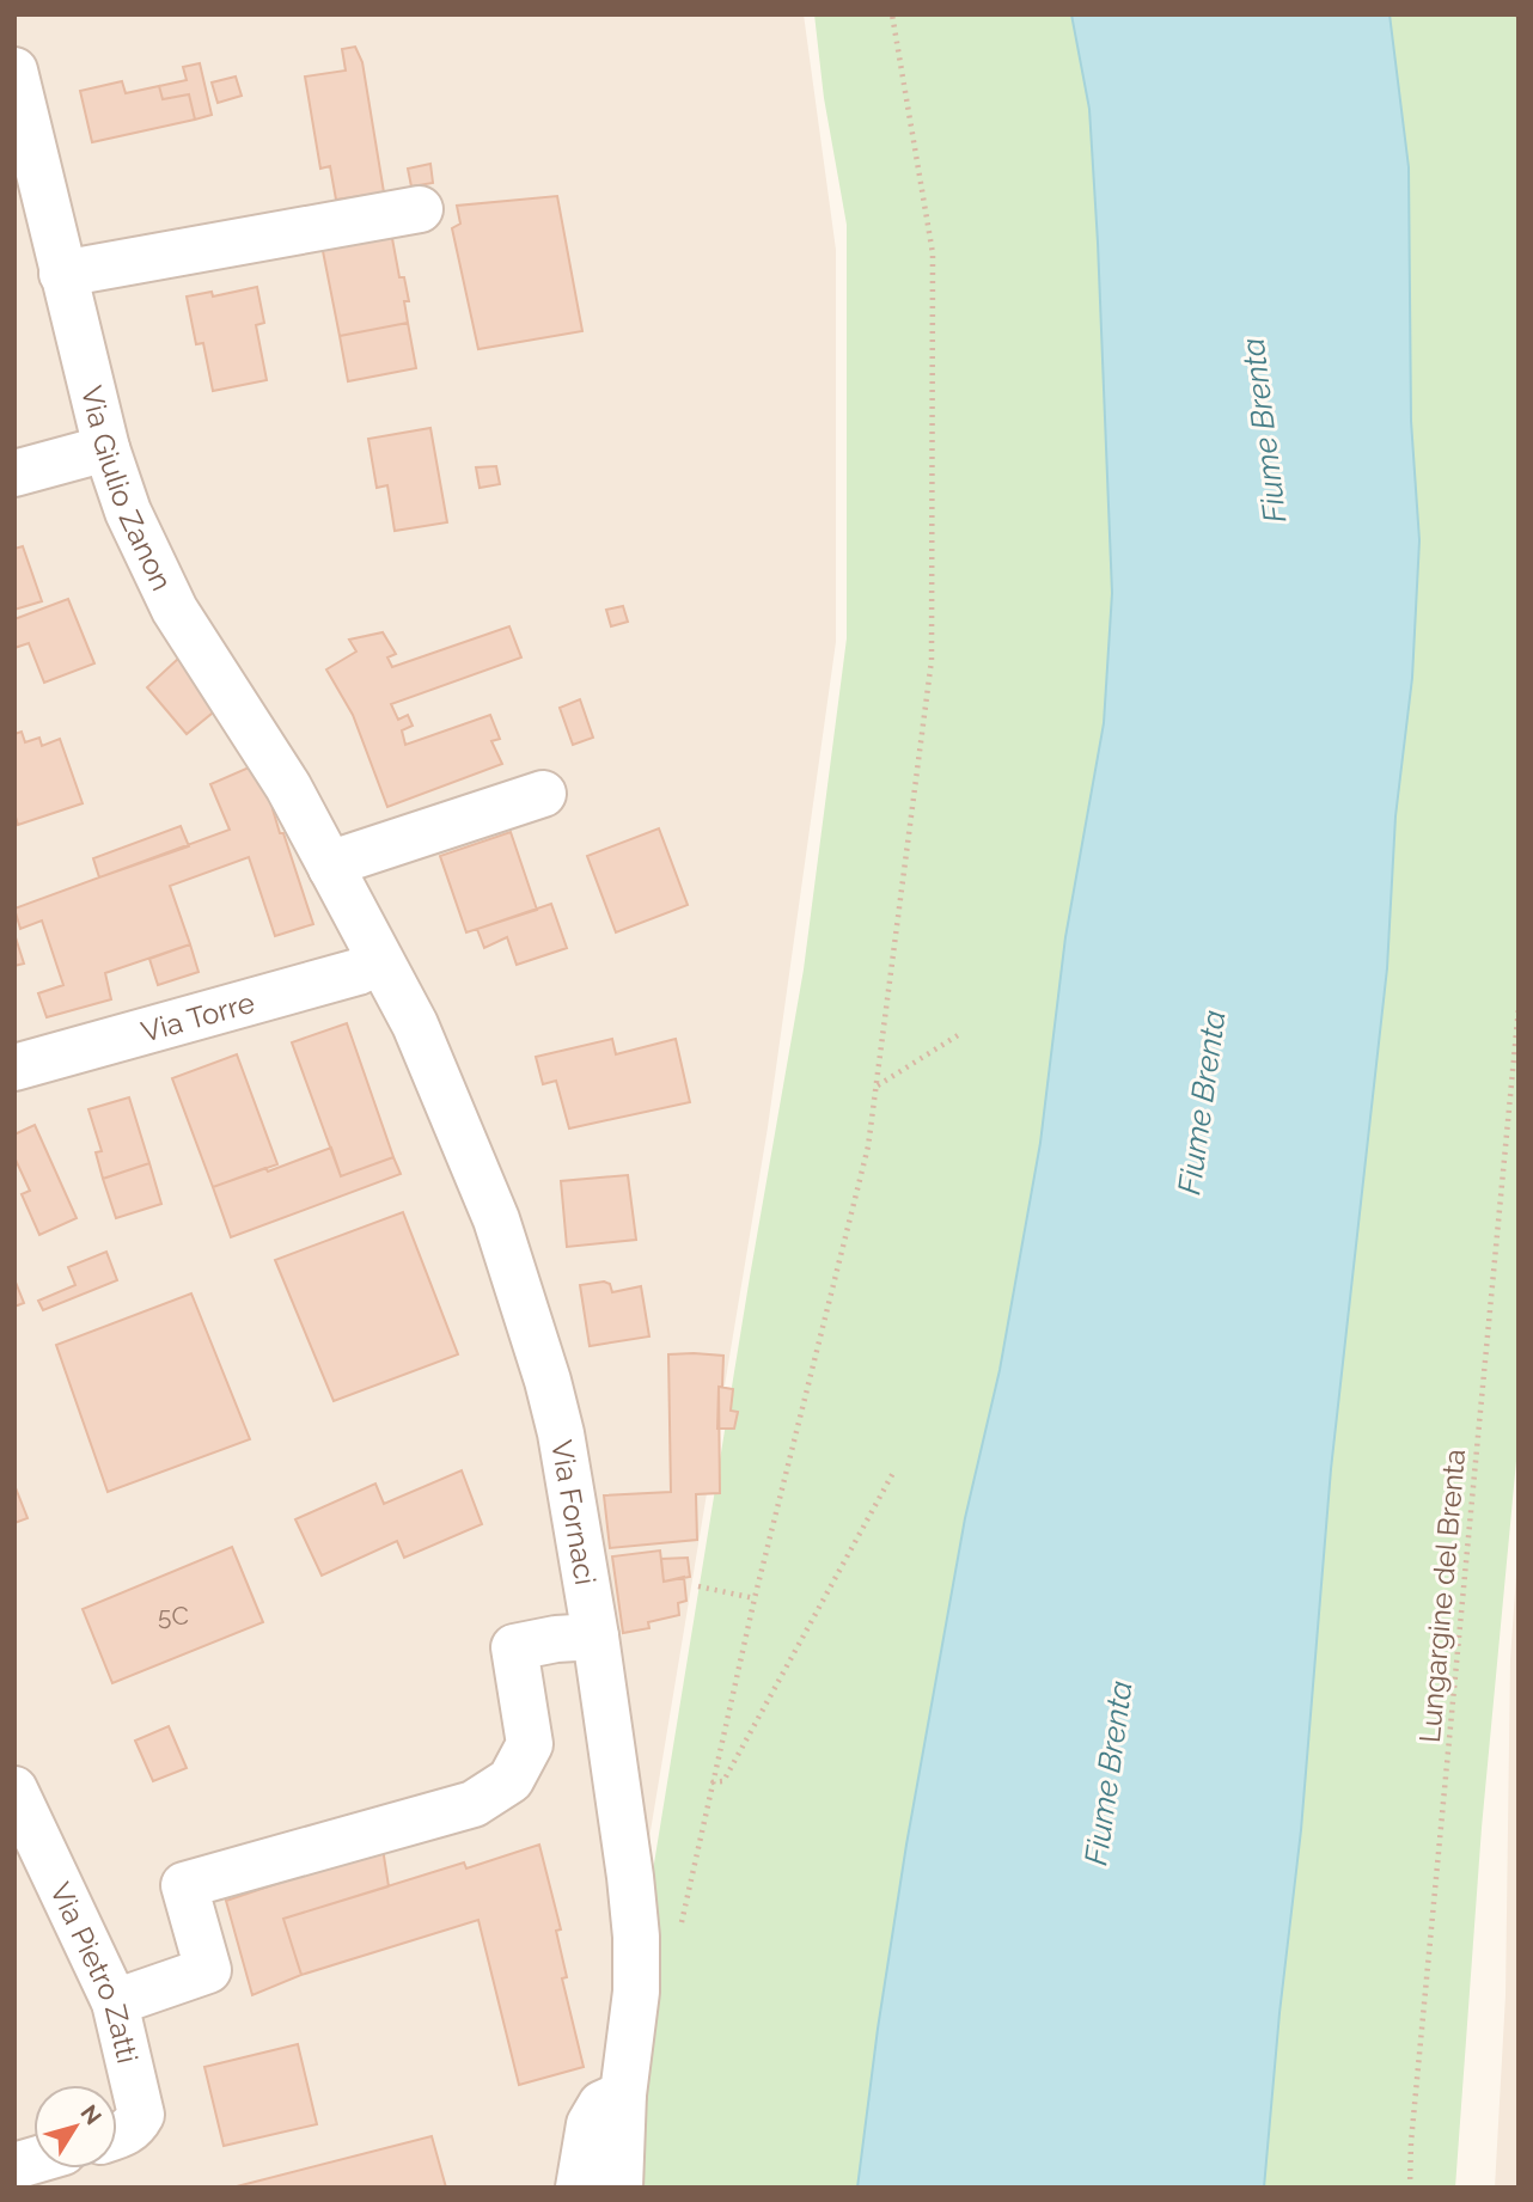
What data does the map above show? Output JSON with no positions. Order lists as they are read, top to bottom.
{
  "streets": {
    "street": [
      "Via Giulio Zanon",
      "Via Torre",
      "Via Fornaci",
      "Via Pietro Zatti"
    ],
    "path": ["Lungargine del Brenta"]
  },
  "crossings": [
    ["Via Giulio Zanon", "Via Torre"],
    ["Via Giulio Zanon", "Via Fornaci"],
    ["Via Torre", "Via Fornaci"]
  ],
  "water": ["Fiume Brenta"],
  "house_numbers": ["5C"],
  "north": "top right"
}
